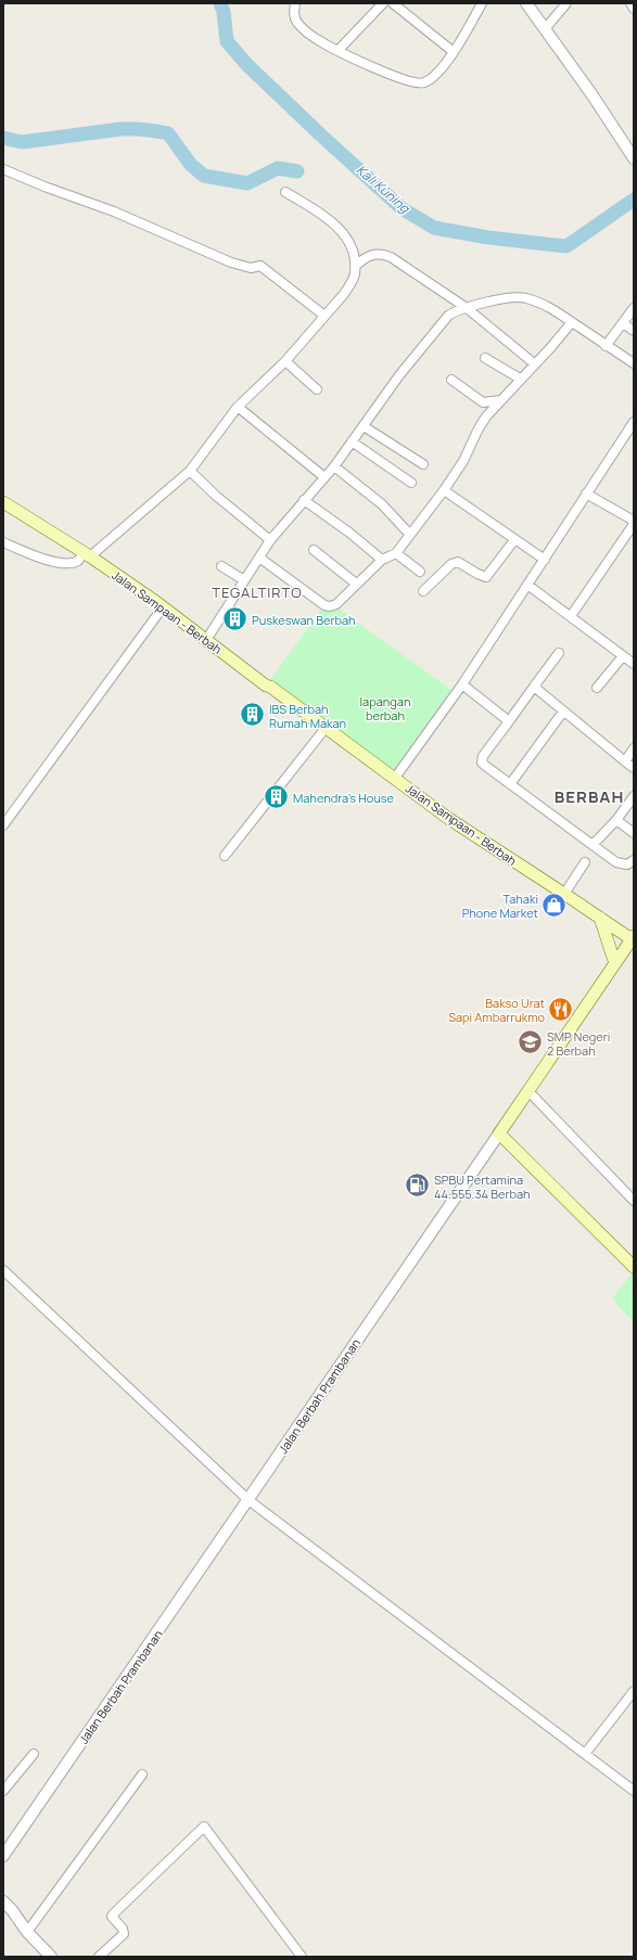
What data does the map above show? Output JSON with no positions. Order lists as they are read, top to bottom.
{
  "streets": {
    "main road": ["Jalan Sampaan - Berbah", "Jalan Berbah Prambanan"]
  },
  "crossings": [
    ["Jalan Sampaan - Berbah", "Jalan Berbah Prambanan"]
  ],
  "districts": ["TEGALTIRTO", "BERBAH"],
  "water": ["Kali Kuning"],
  "parks": ["lapangan berbah"],
  "places": {
    "building": ["Puskeswan Berbah", "IBS Berbah Rumah Makan", "Mahendra's House"],
    "shop": ["Tahaki Phone Market"],
    "restaurant": ["Bakso Urat Sapi Ambarrukmo"],
    "school or university": ["SMP Negeri 2 Berbah"],
    "fuel station": ["SPBU Pertamina 44.555.34 Berbah"]
  }
}
